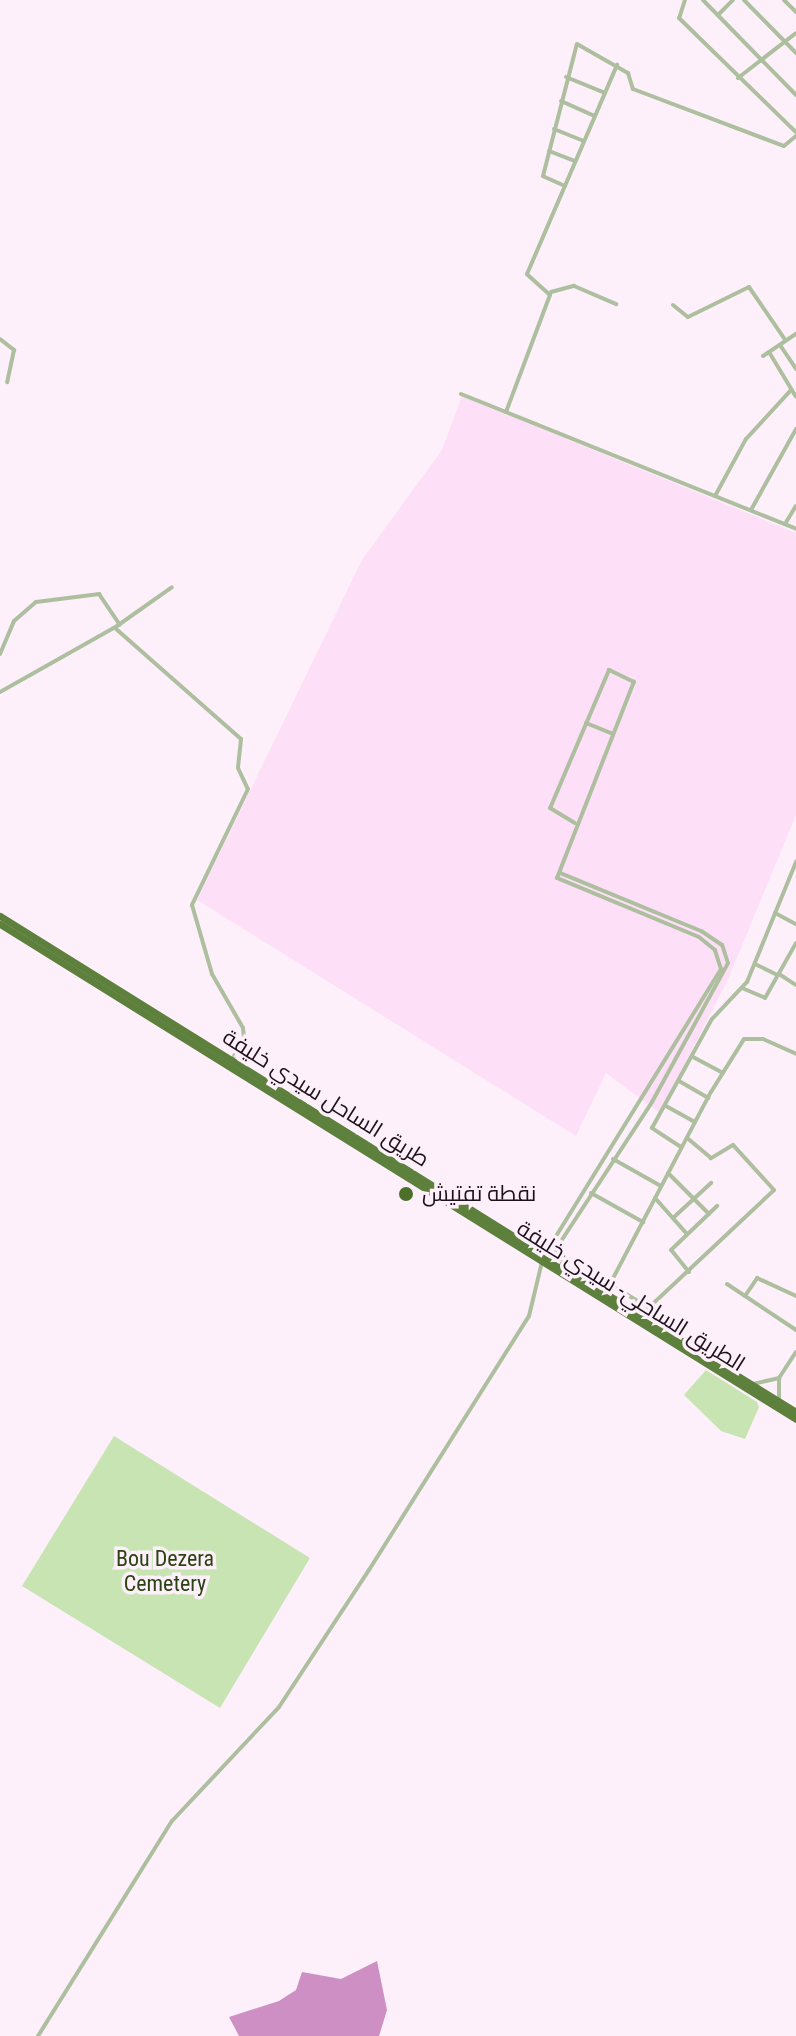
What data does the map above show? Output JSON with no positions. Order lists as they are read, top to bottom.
{
  "streets": {
    "highway": ["طريق الساحل سيدي خليفة", "الطريق الساحلي- سيدي خليفة"]
  },
  "crossings": [
    ["طريق الساحل سيدي خليفة", "الطريق الساحلي- سيدي خليفة"]
  ],
  "parks": ["Bou Dezera Cemetery"],
  "places": ["نقطة تفتيش"]
}
